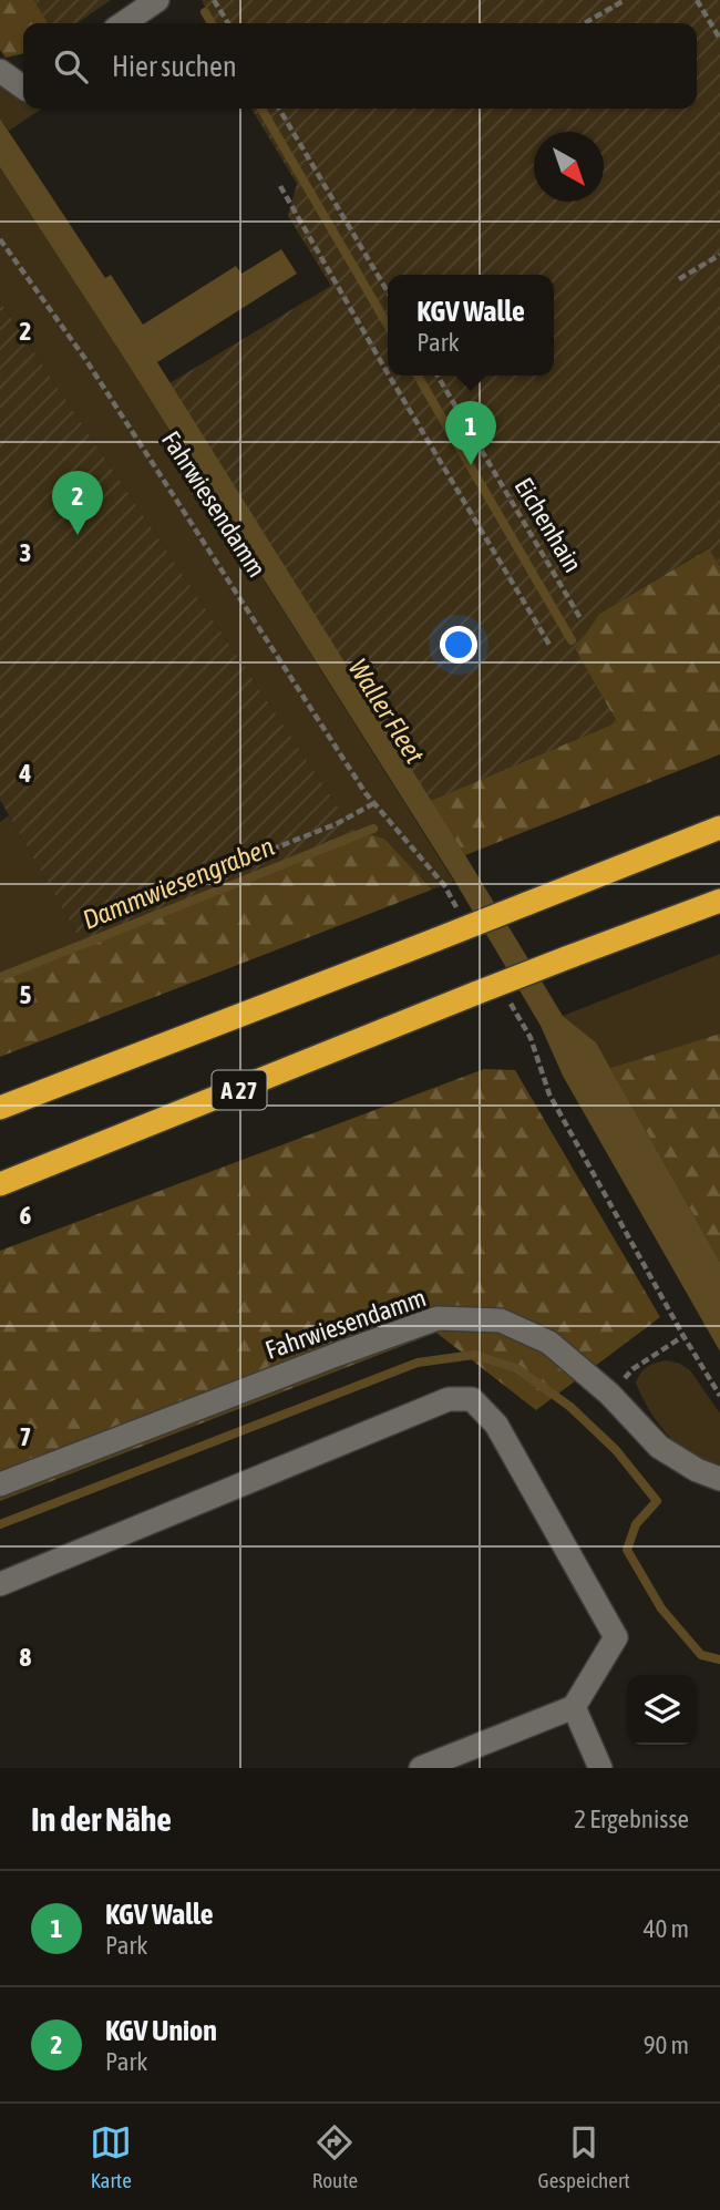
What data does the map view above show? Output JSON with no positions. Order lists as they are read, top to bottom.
{
  "streets": {
    "highway": ["A 27"],
    "street": ["Fahrwiesendamm"],
    "path": ["Eichenhain"]
  },
  "water": ["Waller Fleet", "Dammwiesengraben"],
  "north": "bottom right",
  "page": {
    "search": "Hier suchen",
    "popup": ["KGV Walle", "Park"],
    "pins": ["1", "2"],
    "heading": ["In der Nähe", "2 Ergebnisse"],
    "list": [
      {
        "mark": "1",
        "name": "KGV Walle",
        "note": "Park",
        "value": "40 m"
      },
      {
        "mark": "2",
        "name": "KGV Union",
        "note": "Park",
        "value": "90 m"
      }
    ],
    "nav": ["Karte", "Route", "Gespeichert"]
  },
  "grid": {
    "rows": [
      "2",
      "3",
      "4",
      "5",
      "6",
      "7",
      "8"
    ]
  }
}
